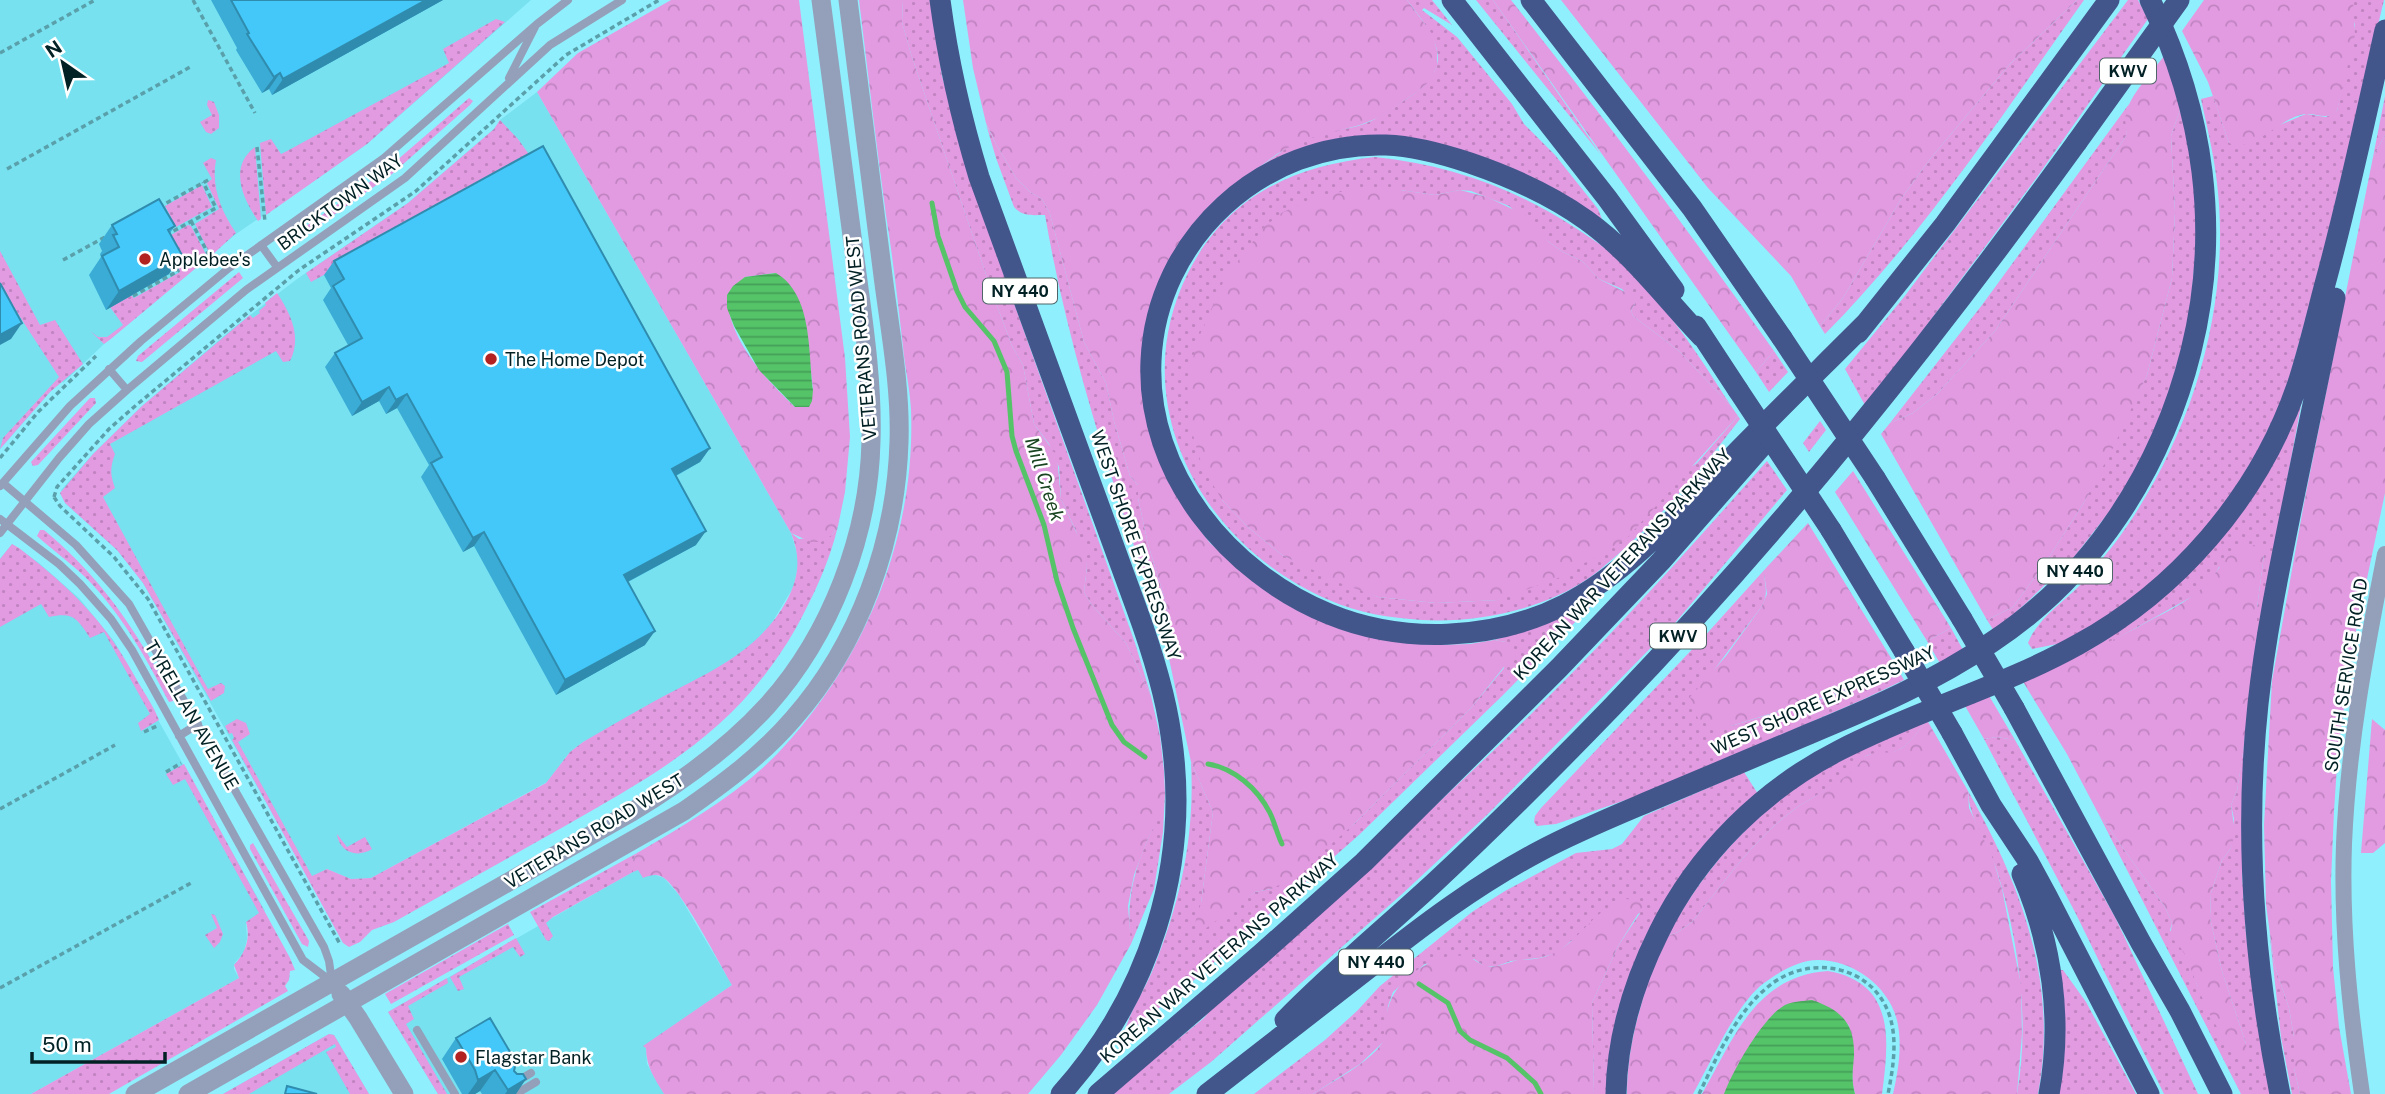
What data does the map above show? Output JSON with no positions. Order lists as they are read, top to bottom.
{
  "streets": {
    "highway": [
      "KWV",
      "NY 440",
      "WEST SHORE EXPRESSWAY",
      "KOREAN WAR VETERANS PARKWAY"
    ],
    "street": ["VETERANS ROAD WEST", "SOUTH SERVICE ROAD", "TYRELLAN AVENUE"],
    "lane": ["BRICKTOWN WAY"]
  },
  "crossings": [
    ["KWV", "WEST SHORE EXPRESSWAY"],
    ["BRICKTOWN WAY", "TYRELLAN AVENUE"],
    ["VETERANS ROAD WEST", "TYRELLAN AVENUE"]
  ],
  "water": ["Mill Creek"],
  "places": ["Applebee's", "The Home Depot", "Flagstar Bank"],
  "scale_bar": "50 m",
  "north": "top left"
}
